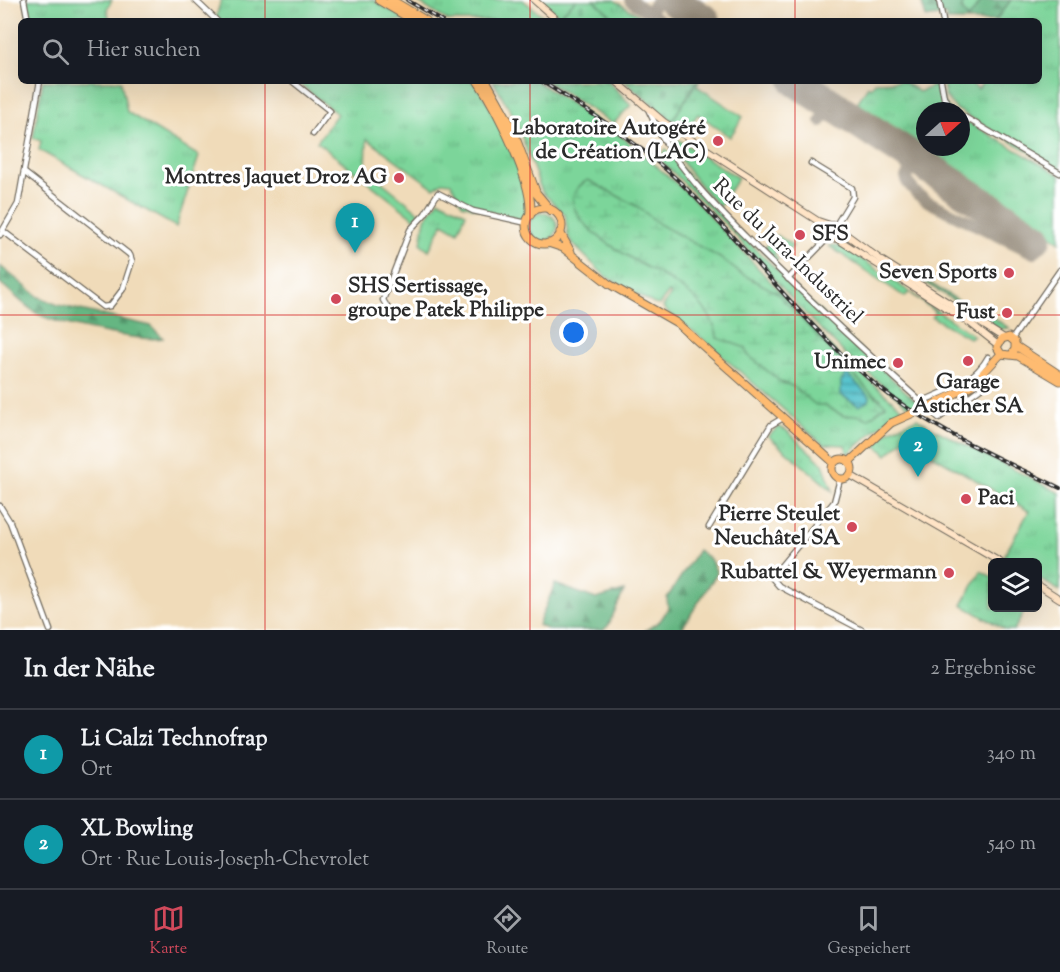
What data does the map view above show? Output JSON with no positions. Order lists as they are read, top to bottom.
{
  "streets": {
    "street": ["Rue du Jura-Industriel"]
  },
  "places": [
    "Laboratoire Autogéré de Création (LAC)",
    "Montres Jaquet Droz AG",
    "SFS",
    "Seven Sports",
    "SHS Sertissage, groupe Patek Philippe",
    "Fust",
    "Garage Asticher SA",
    "Unimec",
    "Paci",
    "Pierre Steulet Neuchâtel SA",
    "Rubattel & Weyermann"
  ],
  "north": "right",
  "page": {
    "search": "Hier suchen",
    "pins": ["1", "2"],
    "heading": ["In der Nähe", "2 Ergebnisse"],
    "list": [
      {
        "mark": "1",
        "name": "Li Calzi Technofrap",
        "note": "Ort",
        "value": "340 m"
      },
      {
        "mark": "2",
        "name": "XL Bowling",
        "note": "Ort · Rue Louis-Joseph-Chevrolet",
        "value": "540 m"
      }
    ],
    "nav": ["Karte", "Route", "Gespeichert"]
  }
}
